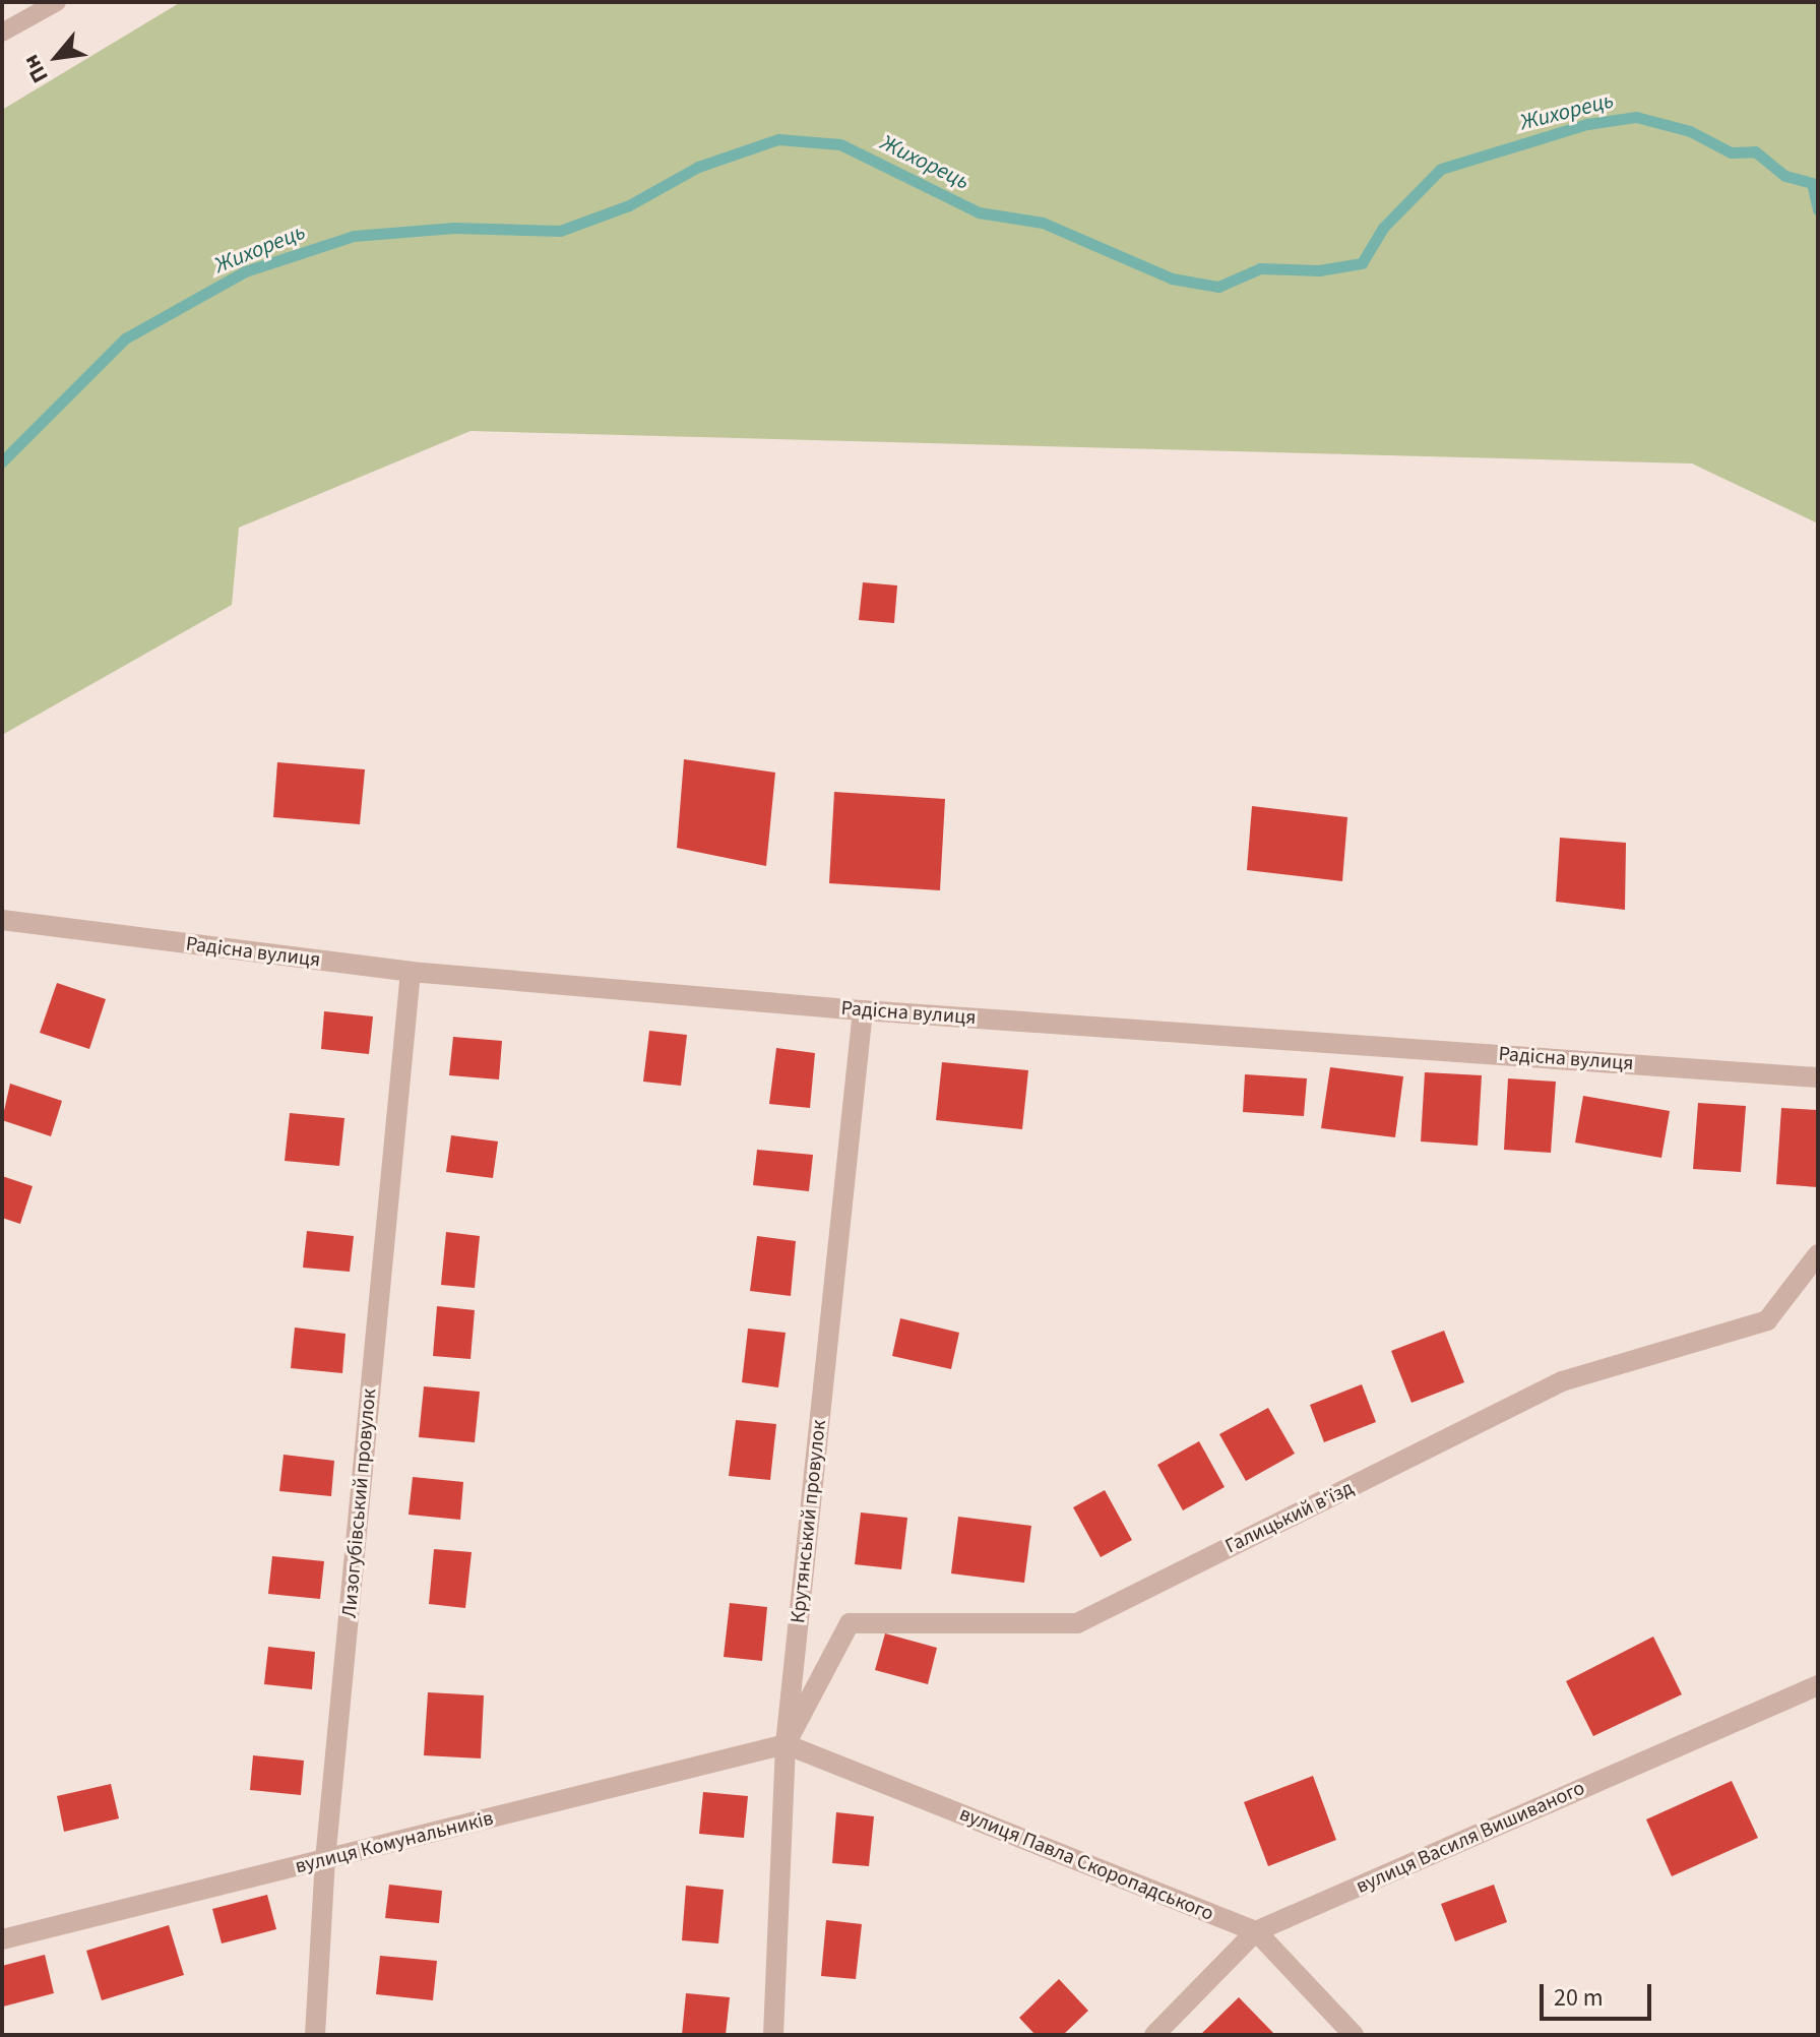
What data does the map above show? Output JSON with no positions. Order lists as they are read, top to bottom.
{
  "streets": {
    "street": [
      "Радісна вулиця",
      "Лизогубівський провулок",
      "Галицький в'їзд",
      "Крутянський провулок",
      "вулиця Василя Вишиваного",
      "вулиця Комунальників",
      "вулиця Павла Скоропадського"
    ]
  },
  "crossings": [
    ["Радісна вулиця", "Лизогубівський провулок"],
    ["Радісна вулиця", "Крутянський провулок"],
    ["Лизогубівський провулок", "вулиця Комунальників"],
    ["Галицький в'їзд", "Крутянський провулок"],
    ["Галицький в'їзд", "вулиця Комунальників"],
    ["Галицький в'їзд", "вулиця Павла Скоропадського"],
    ["Крутянський провулок", "вулиця Комунальників"],
    ["Крутянський провулок", "вулиця Павла Скоропадського"],
    ["вулиця Василя Вишиваного", "вулиця Павла Скоропадського"],
    ["вулиця Комунальників", "вулиця Павла Скоропадського"]
  ],
  "water": ["Жихорець"],
  "scale_bar": "20 m",
  "north": "bottom left"
}
